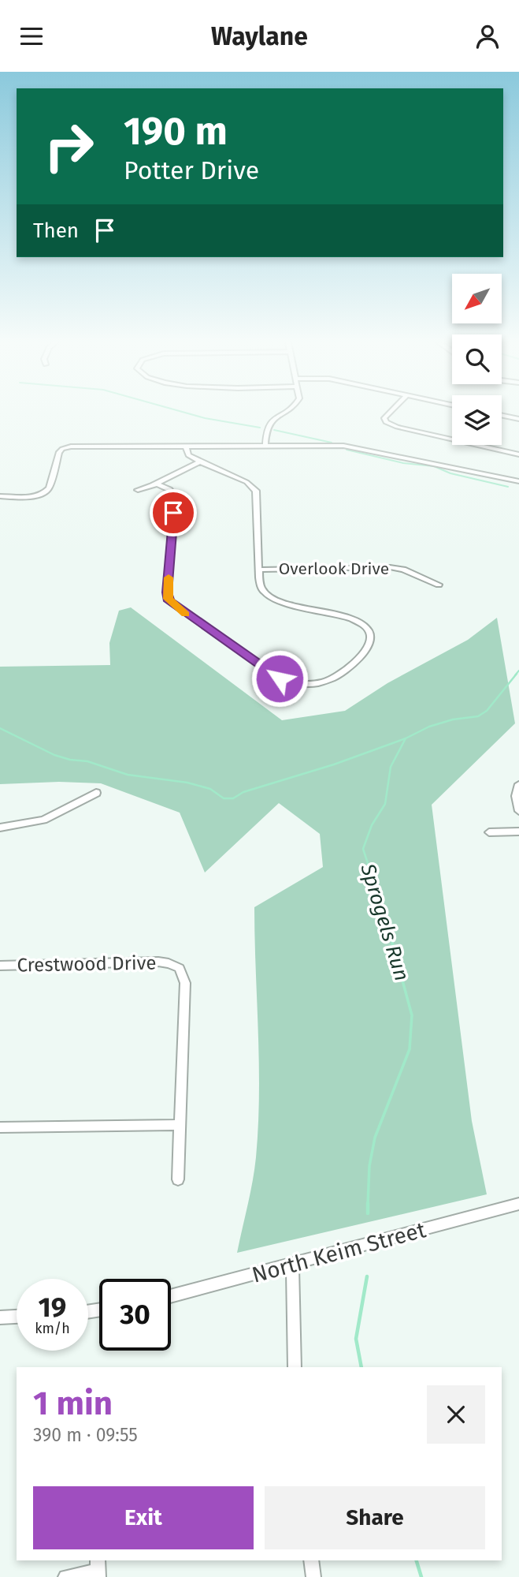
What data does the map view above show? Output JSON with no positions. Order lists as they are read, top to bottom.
{
  "streets": {
    "street": ["Overlook Drive", "Crestwood Drive", "North Keim Street"]
  },
  "water": ["Sprogels Run"],
  "north": "bottom left",
  "page": {
    "header": "Waylane",
    "turn": ["190 m", "Potter Drive"],
    "then": "Then",
    "speed": "19 km/h",
    "limit": "30",
    "heading": ["1 min", "390 m · 09:55"],
    "buttons": ["Exit", "Share"]
  }
}
